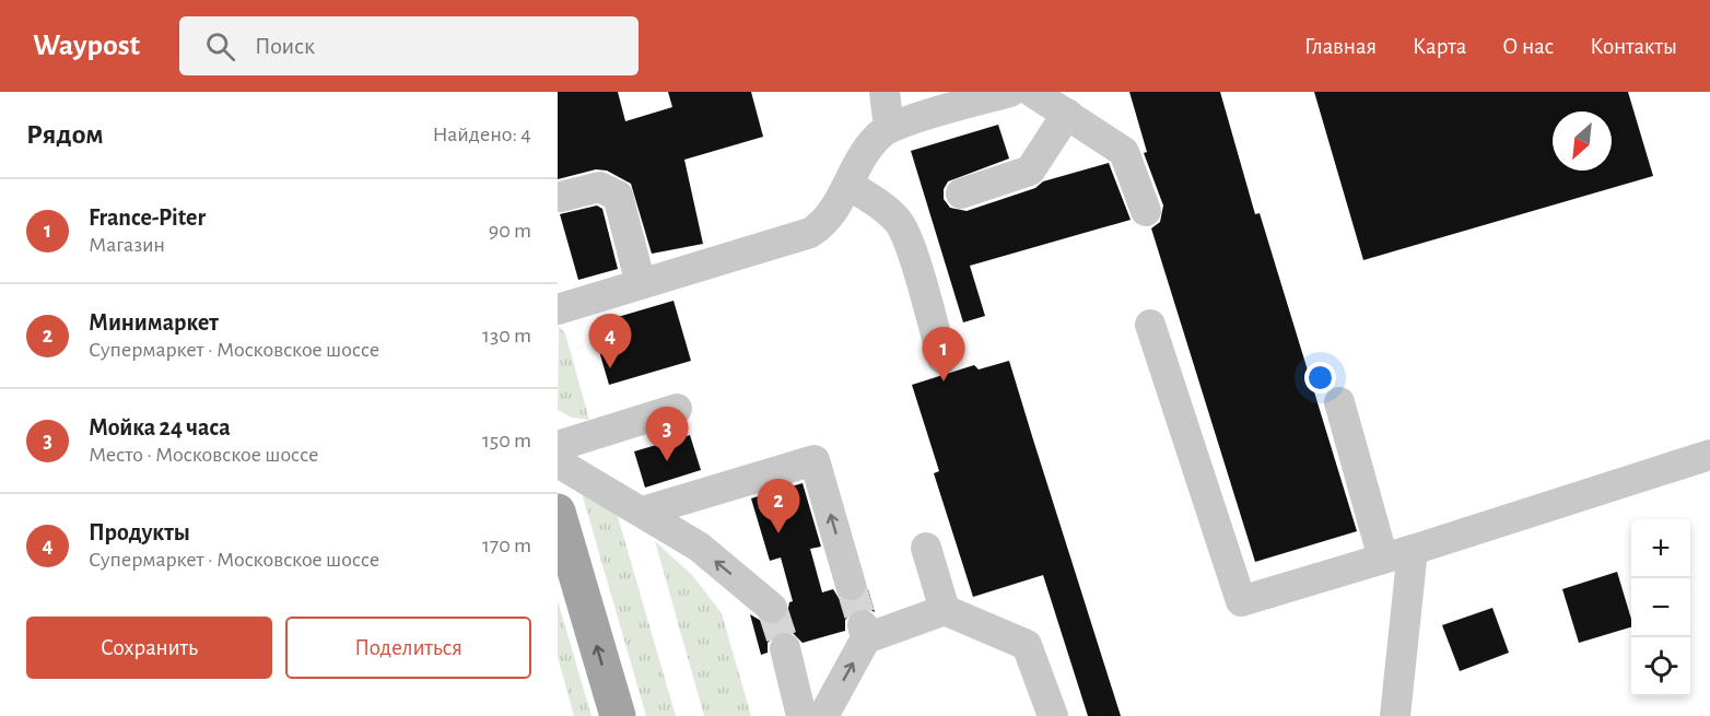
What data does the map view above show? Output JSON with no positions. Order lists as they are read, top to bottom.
{
  "north": "bottom left",
  "page": {
    "header": "Waypost",
    "search": "Поиск",
    "nav": [
      "Главная",
      "Карта",
      "О нас",
      "Контакты"
    ],
    "heading": ["Рядом", "Найдено: 4"],
    "list": [
      {
        "mark": "1",
        "name": "France-Piter",
        "note": "Магазин",
        "value": "90 m"
      },
      {
        "mark": "2",
        "name": "Минимаркет",
        "note": "Супермаркет · Московское шоссе",
        "value": "130 m"
      },
      {
        "mark": "3",
        "name": "Мойка 24 часа",
        "note": "Место · Московское шоссе",
        "value": "150 m"
      },
      {
        "mark": "4",
        "name": "Продукты",
        "note": "Супермаркет · Московское шоссе",
        "value": "170 m"
      }
    ],
    "pins": [
      "4",
      "1",
      "3",
      "2"
    ],
    "map_buttons": ["+", "−"],
    "buttons": ["Сохранить", "Поделиться"]
  }
}
